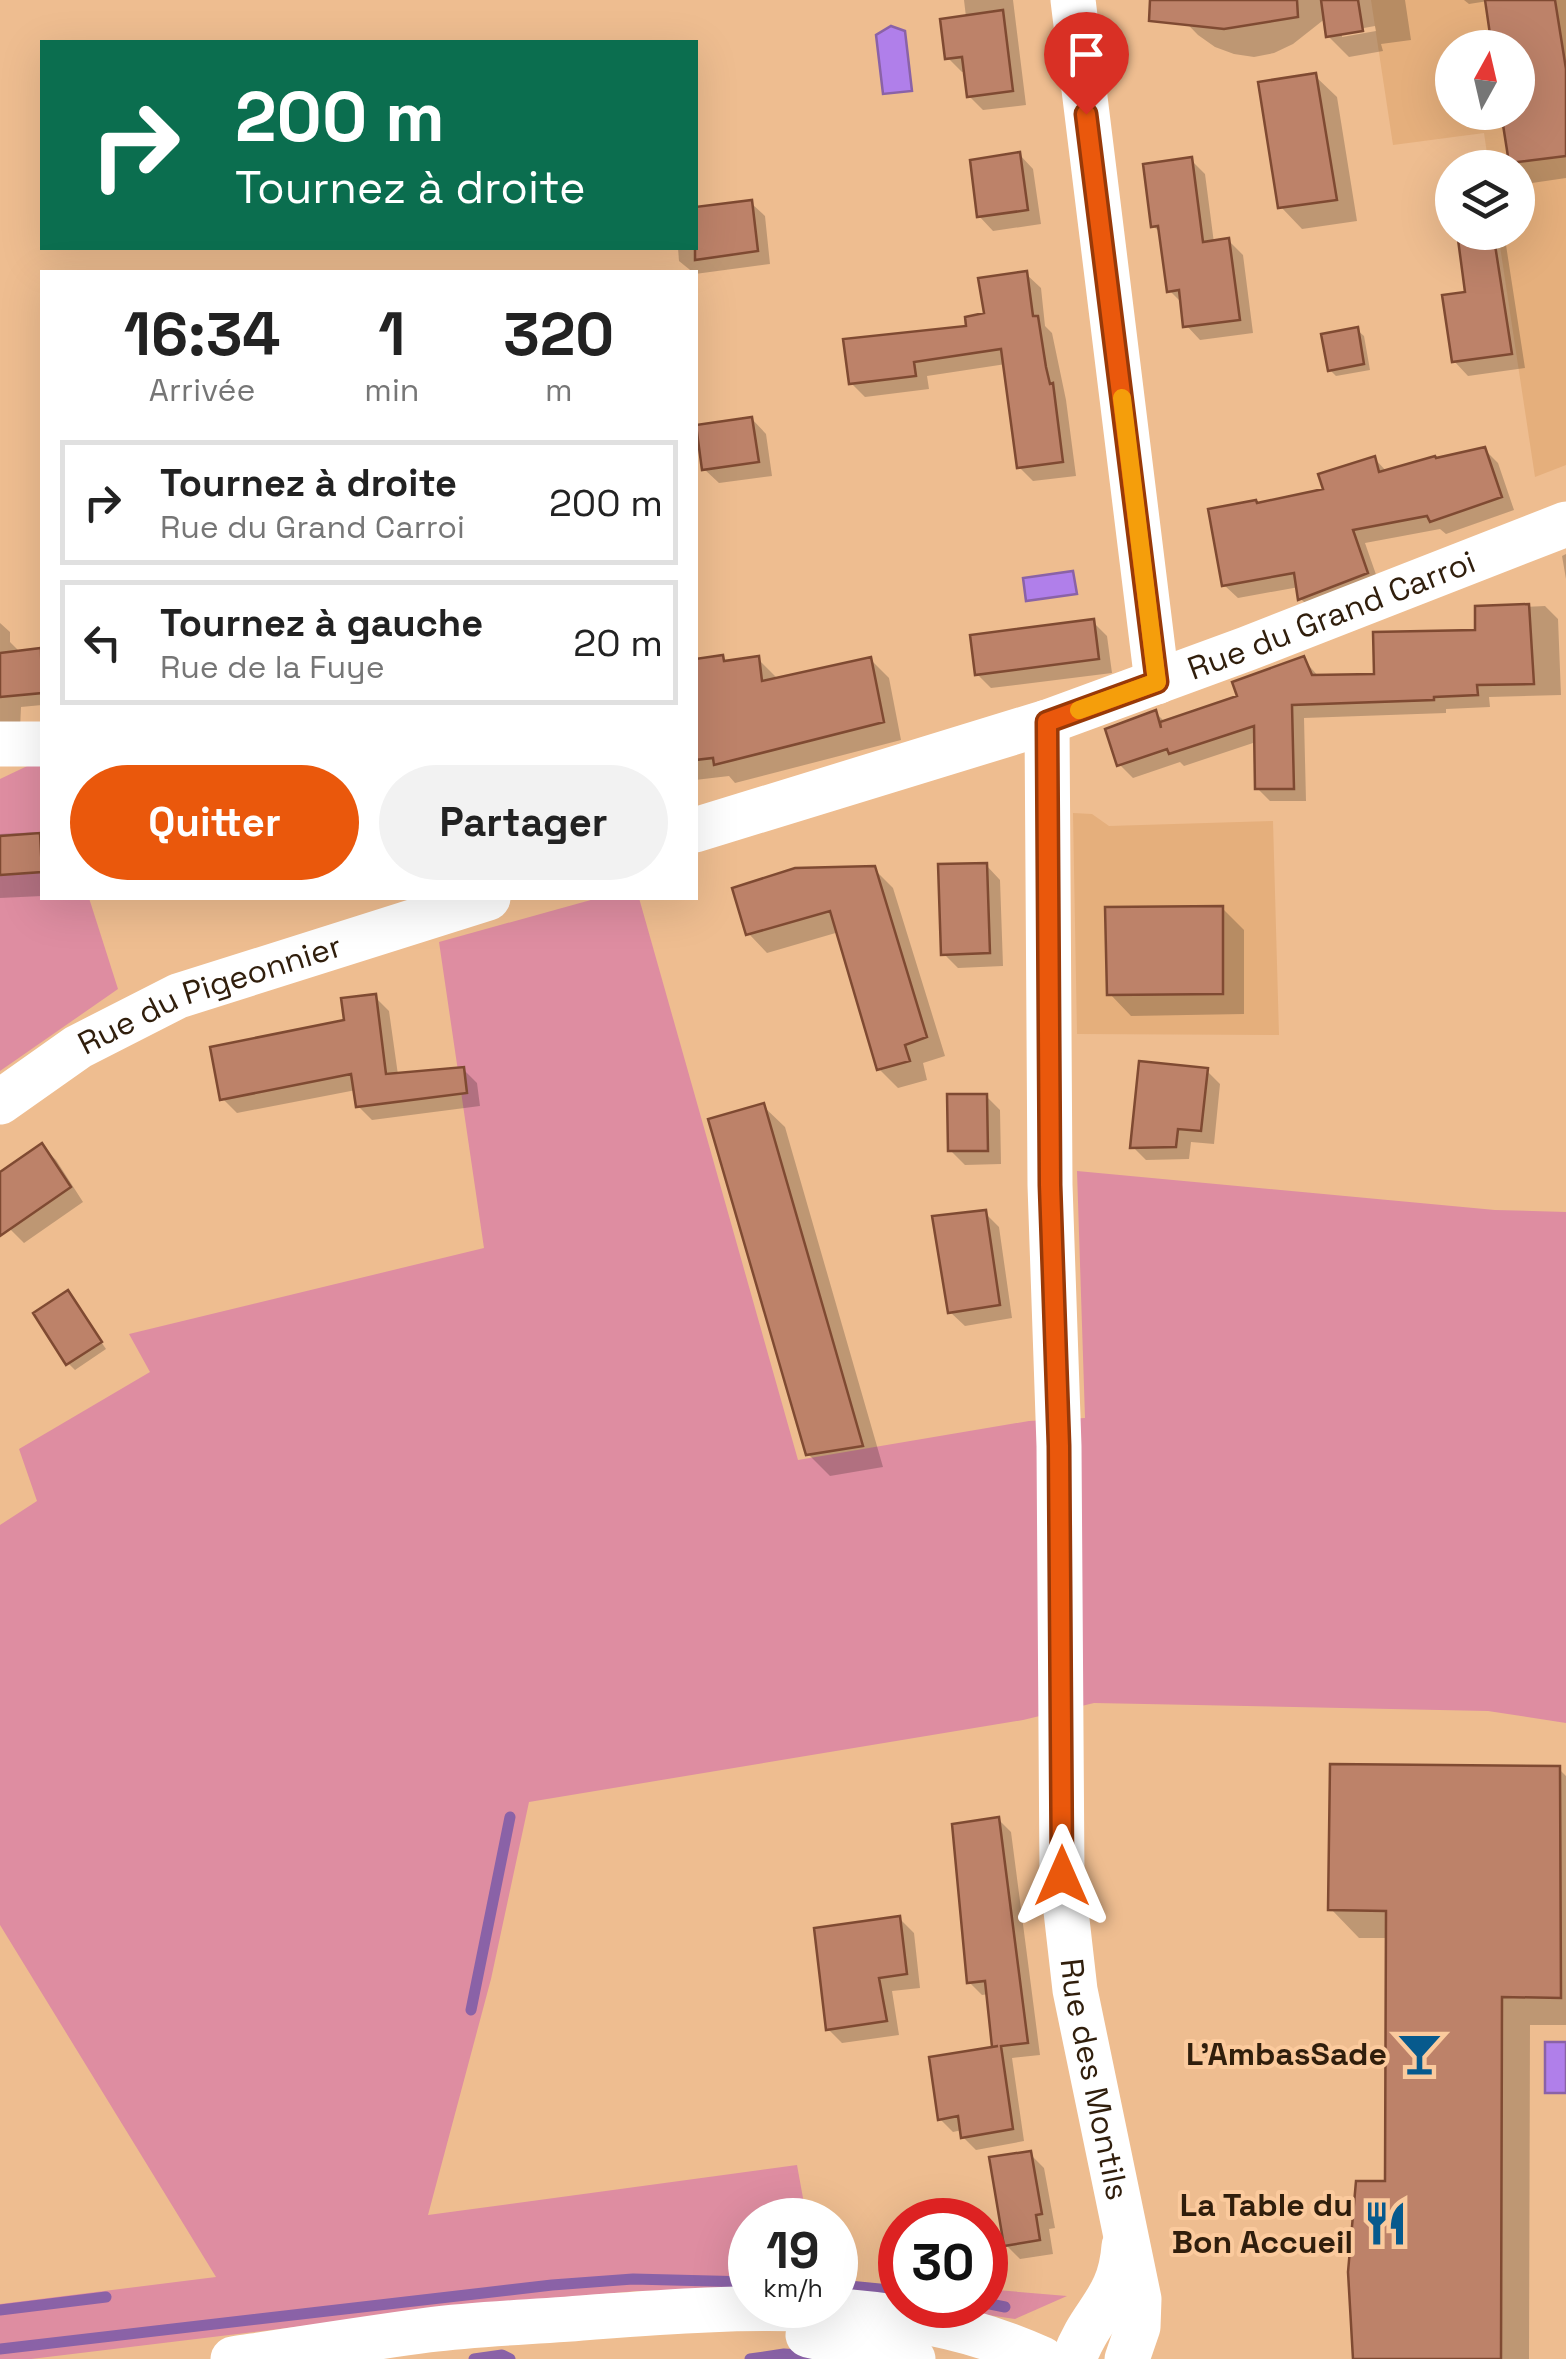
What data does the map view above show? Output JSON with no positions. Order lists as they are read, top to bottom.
{
  "streets": {
    "street": ["Rue du Grand Carroi", "Rue du Pigeonnier", "Rue des Montils"]
  },
  "crossings": [
    ["Rue du Grand Carroi", "Rue des Montils"]
  ],
  "places": {
    "bar": ["L'AmbasSade"],
    "restaurant": ["La Table du Bon Accueil"]
  },
  "north": "top",
  "page": {
    "turn": ["200 m", "Tournez à droite"],
    "eta": [
      "16:34",
      "Arrivée",
      "1",
      "min",
      "320",
      "m"
    ],
    "list": [
      {
        "name": "Tournez à droite",
        "note": "Rue du Grand Carroi",
        "value": "200 m"
      },
      {
        "name": "Tournez à gauche",
        "note": "Rue de la Fuye",
        "value": "20 m"
      }
    ],
    "buttons": ["Quitter", "Partager"],
    "speed": "19 km/h",
    "limit": "30"
  }
}
